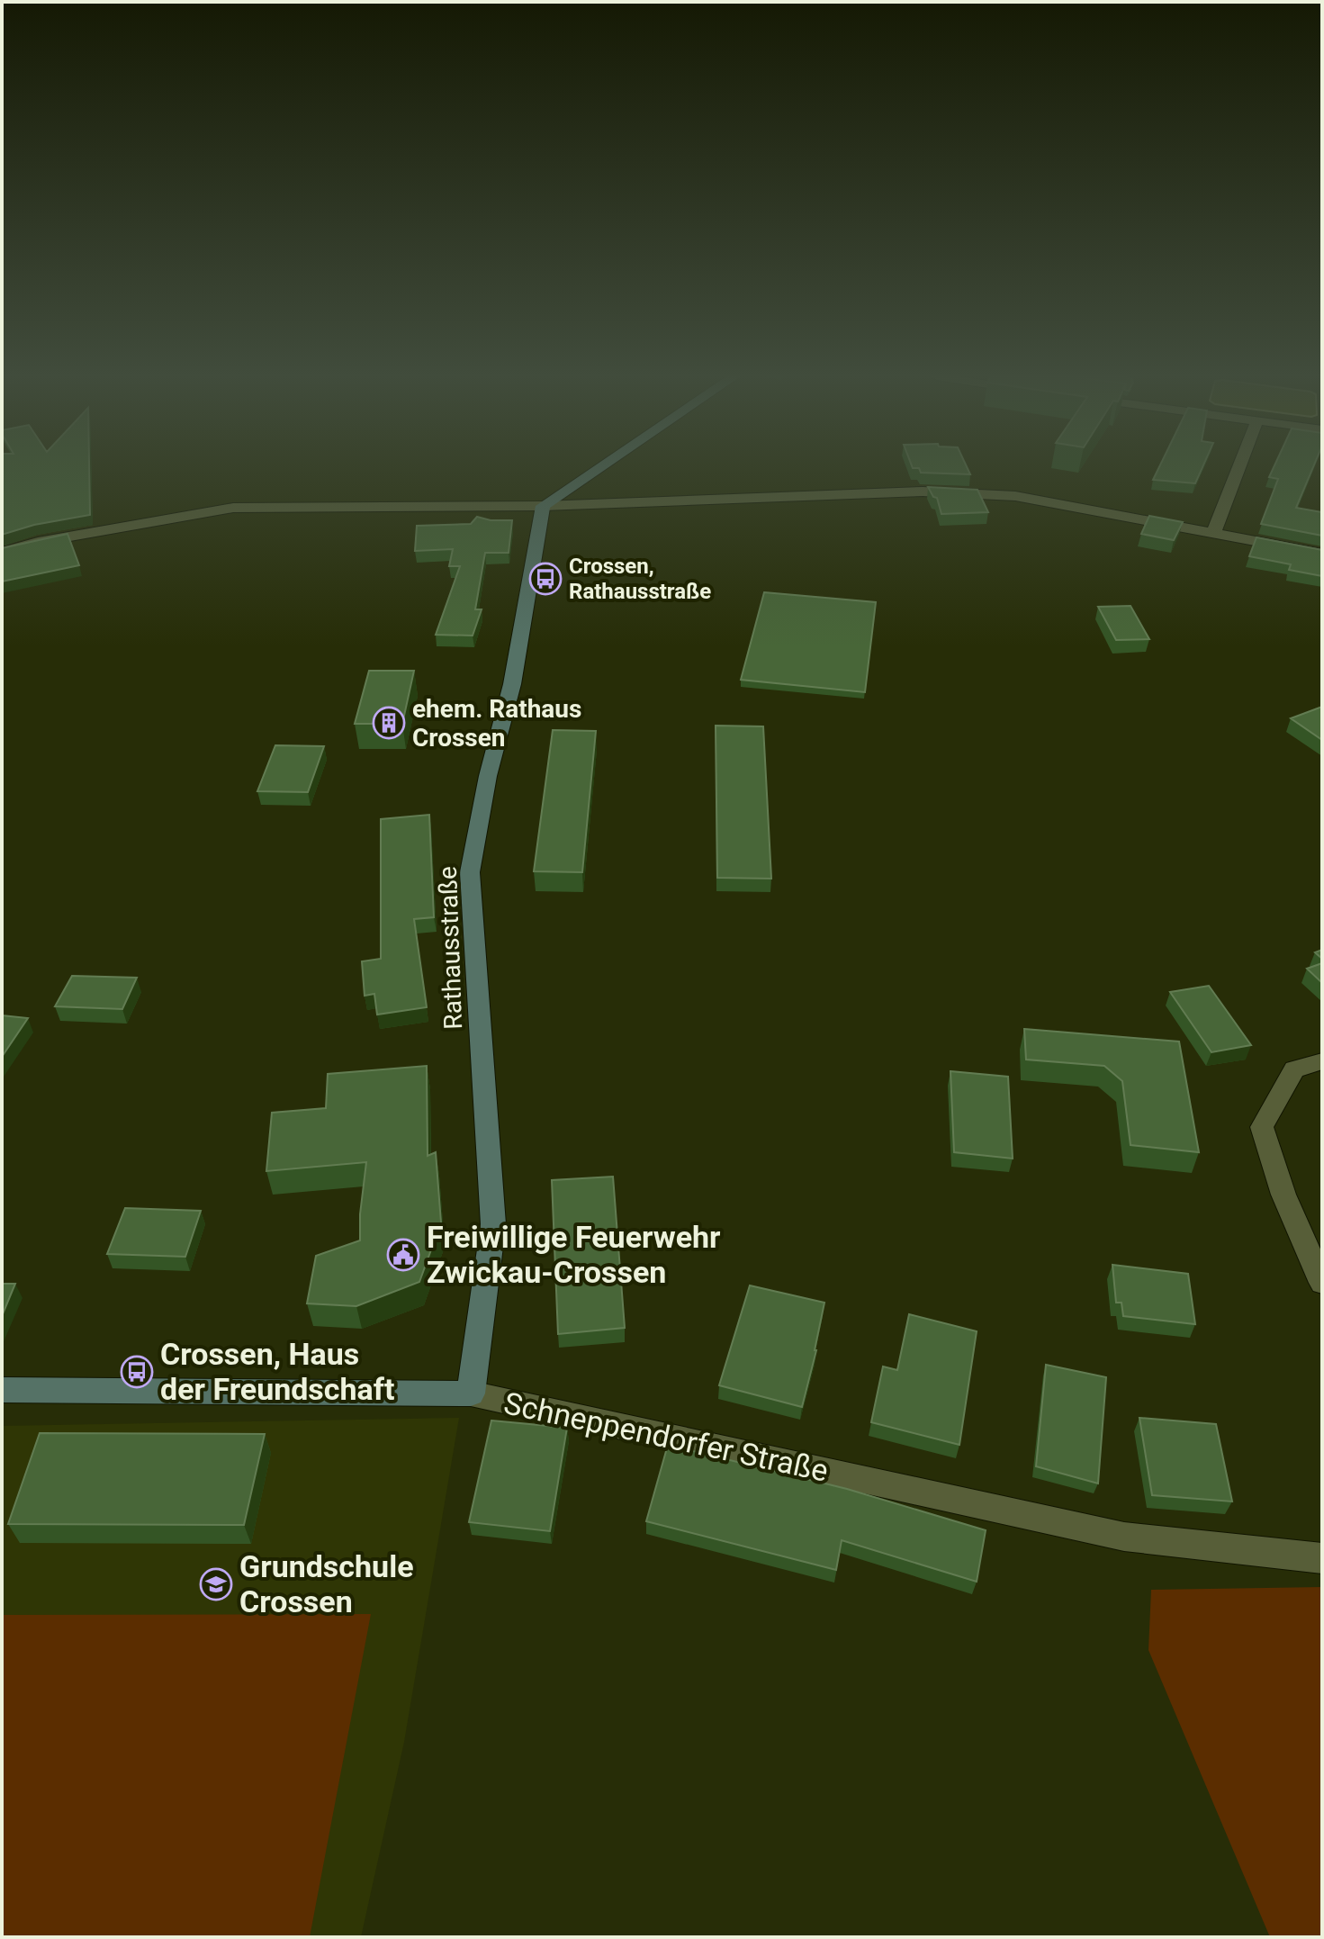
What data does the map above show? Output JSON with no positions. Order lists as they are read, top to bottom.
{
  "streets": {
    "street": ["Rathausstraße", "Schneppendorfer Straße"]
  },
  "crossings": [
    ["Rathausstraße", "Schneppendorfer Straße"]
  ],
  "places": {
    "bus stop": ["Crossen, Rathausstraße", "Crossen, Haus der Freundschaft"],
    "building": ["ehem. Rathaus Crossen"],
    "public building": ["Freiwillige Feuerwehr Zwickau-Crossen"],
    "school or university": ["Grundschule Crossen"]
  }
}
